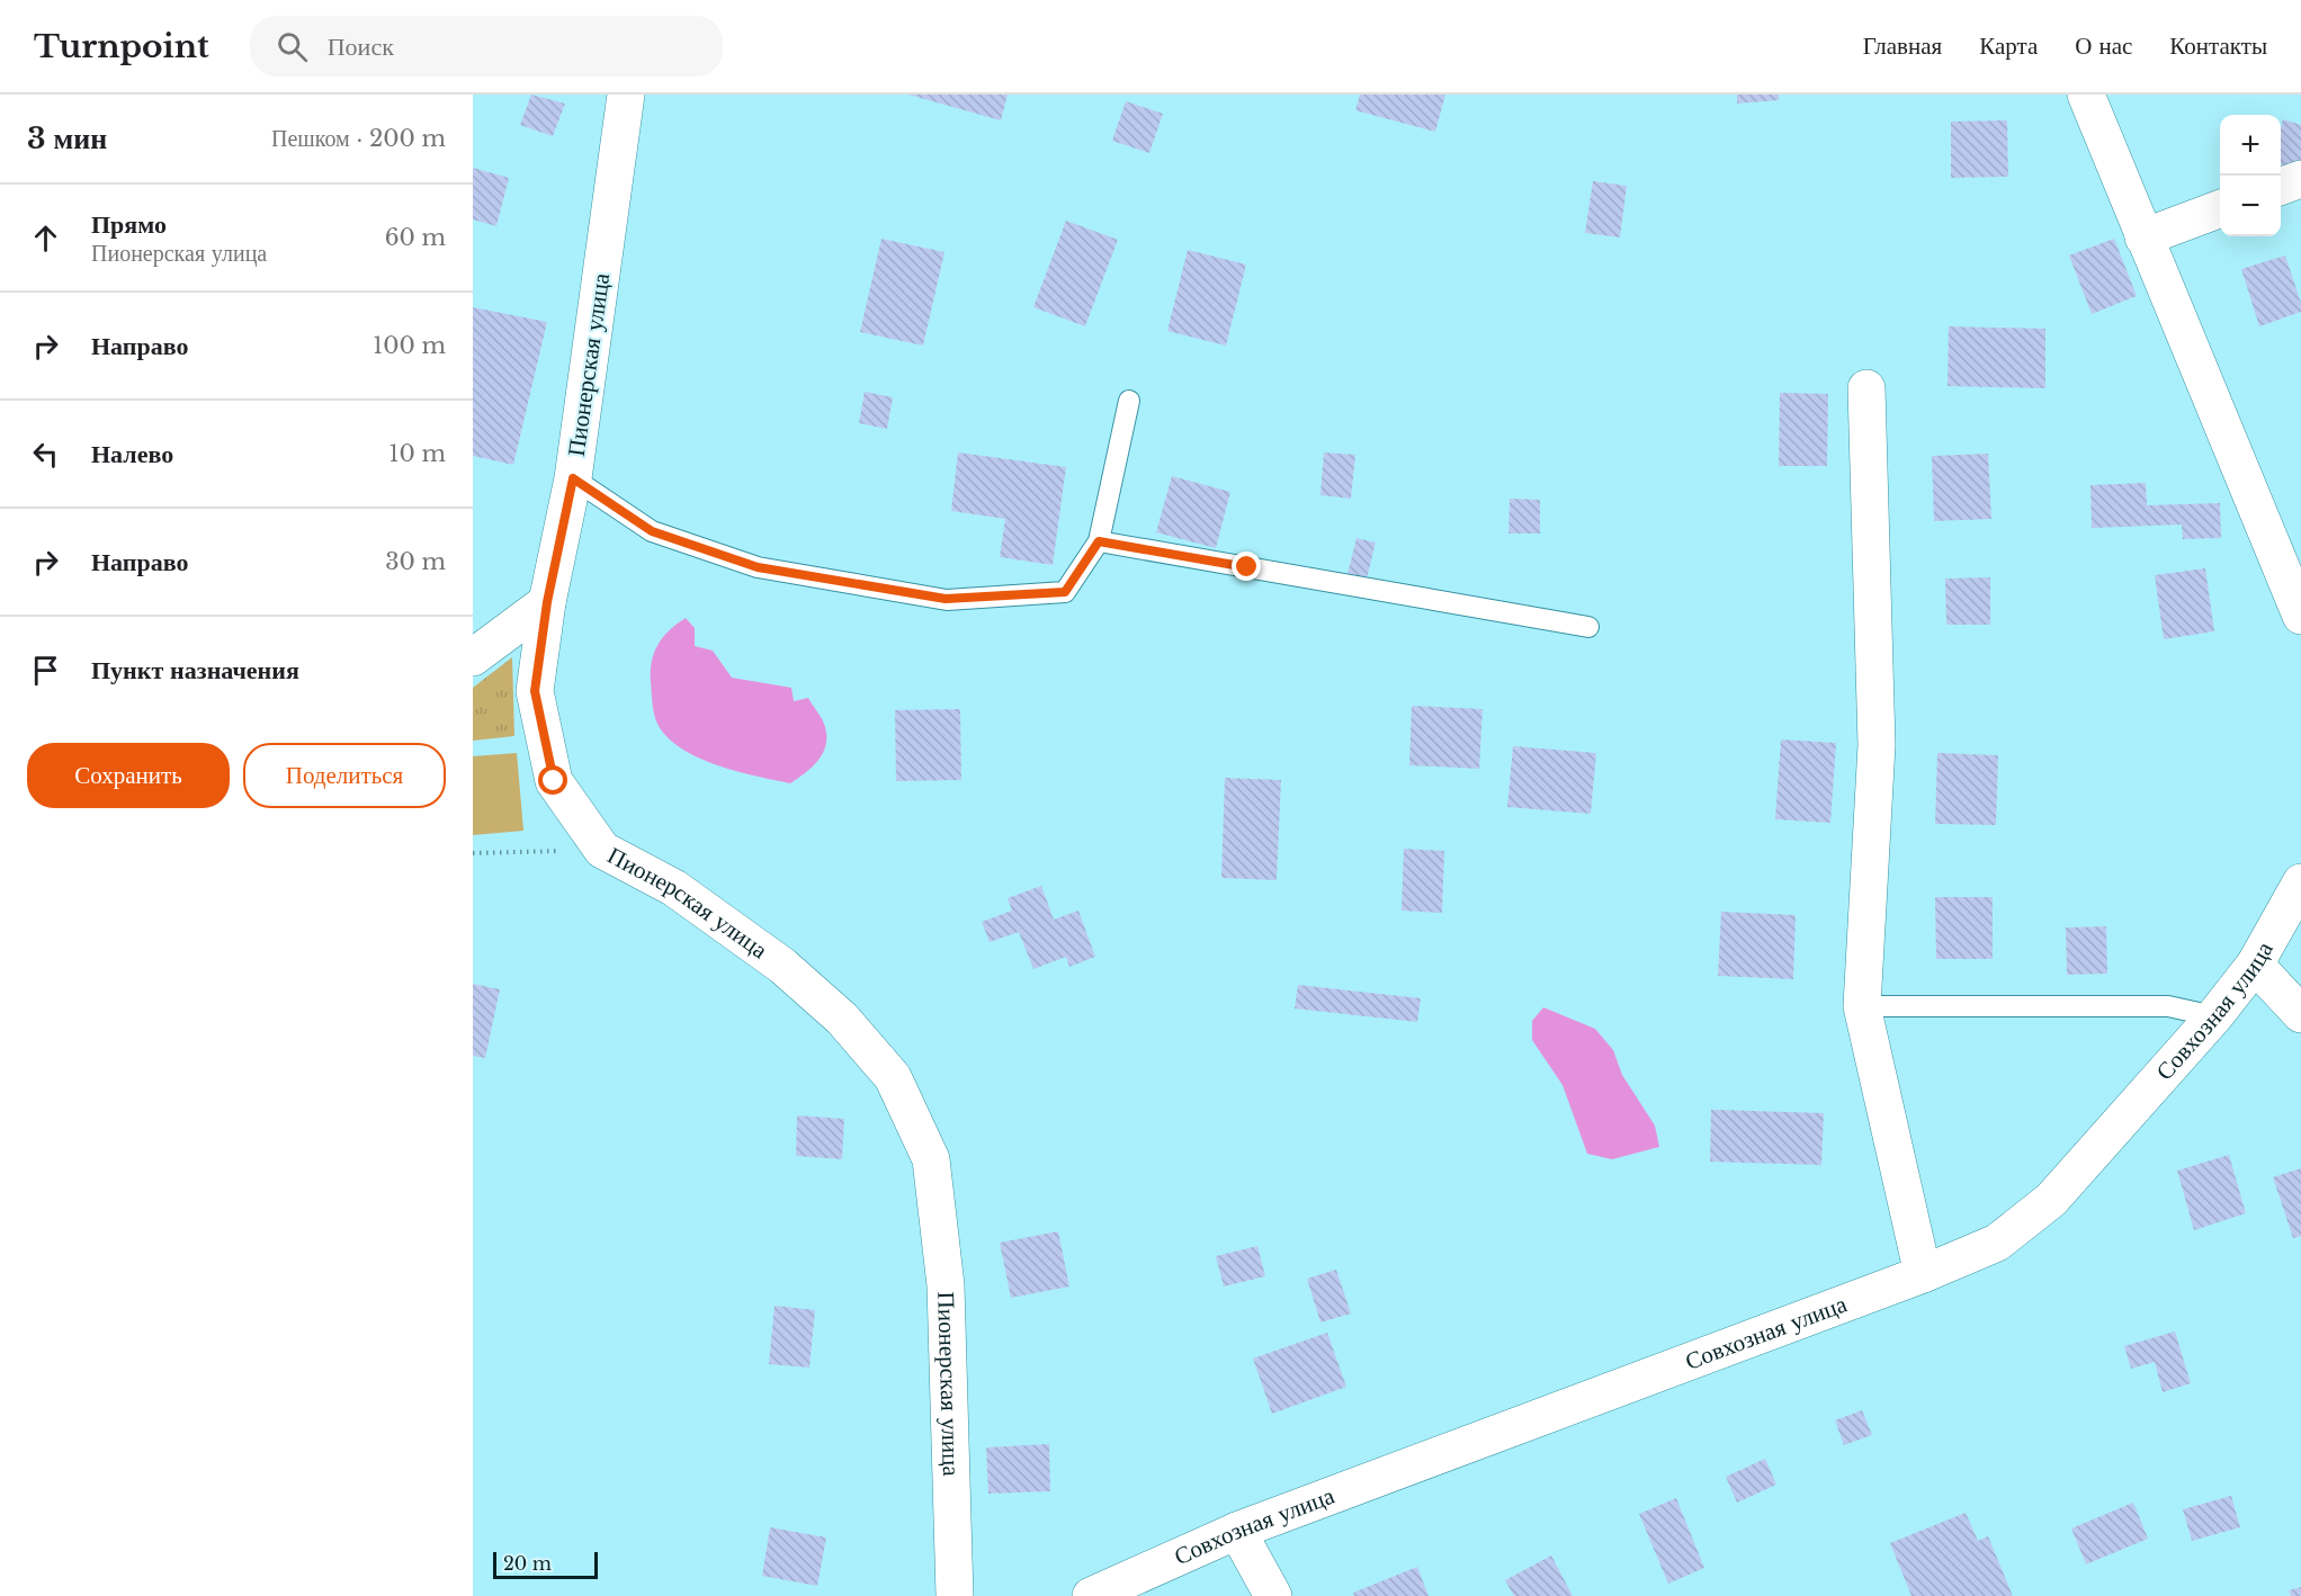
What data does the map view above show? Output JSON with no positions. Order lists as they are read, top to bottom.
{
  "streets": {
    "street": ["Пионерская улица", "Совхозная улица"]
  },
  "scale_bar": "20 m",
  "page": {
    "header": "Turnpoint",
    "search": "Поиск",
    "nav": [
      "Главная",
      "Карта",
      "О нас",
      "Контакты"
    ],
    "heading": ["3 мин", "Пешком · 200 m"],
    "map_buttons": ["+", "−"],
    "list": [
      ["Прямо", "Пионерская улица", "60 m"],
      ["Направо", "100 m"],
      ["Налево", "10 m"],
      ["Направо", "30 m"],
      "Пункт назначения"
    ],
    "buttons": ["Сохранить", "Поделиться"],
    "scale": "20 m"
  }
}
